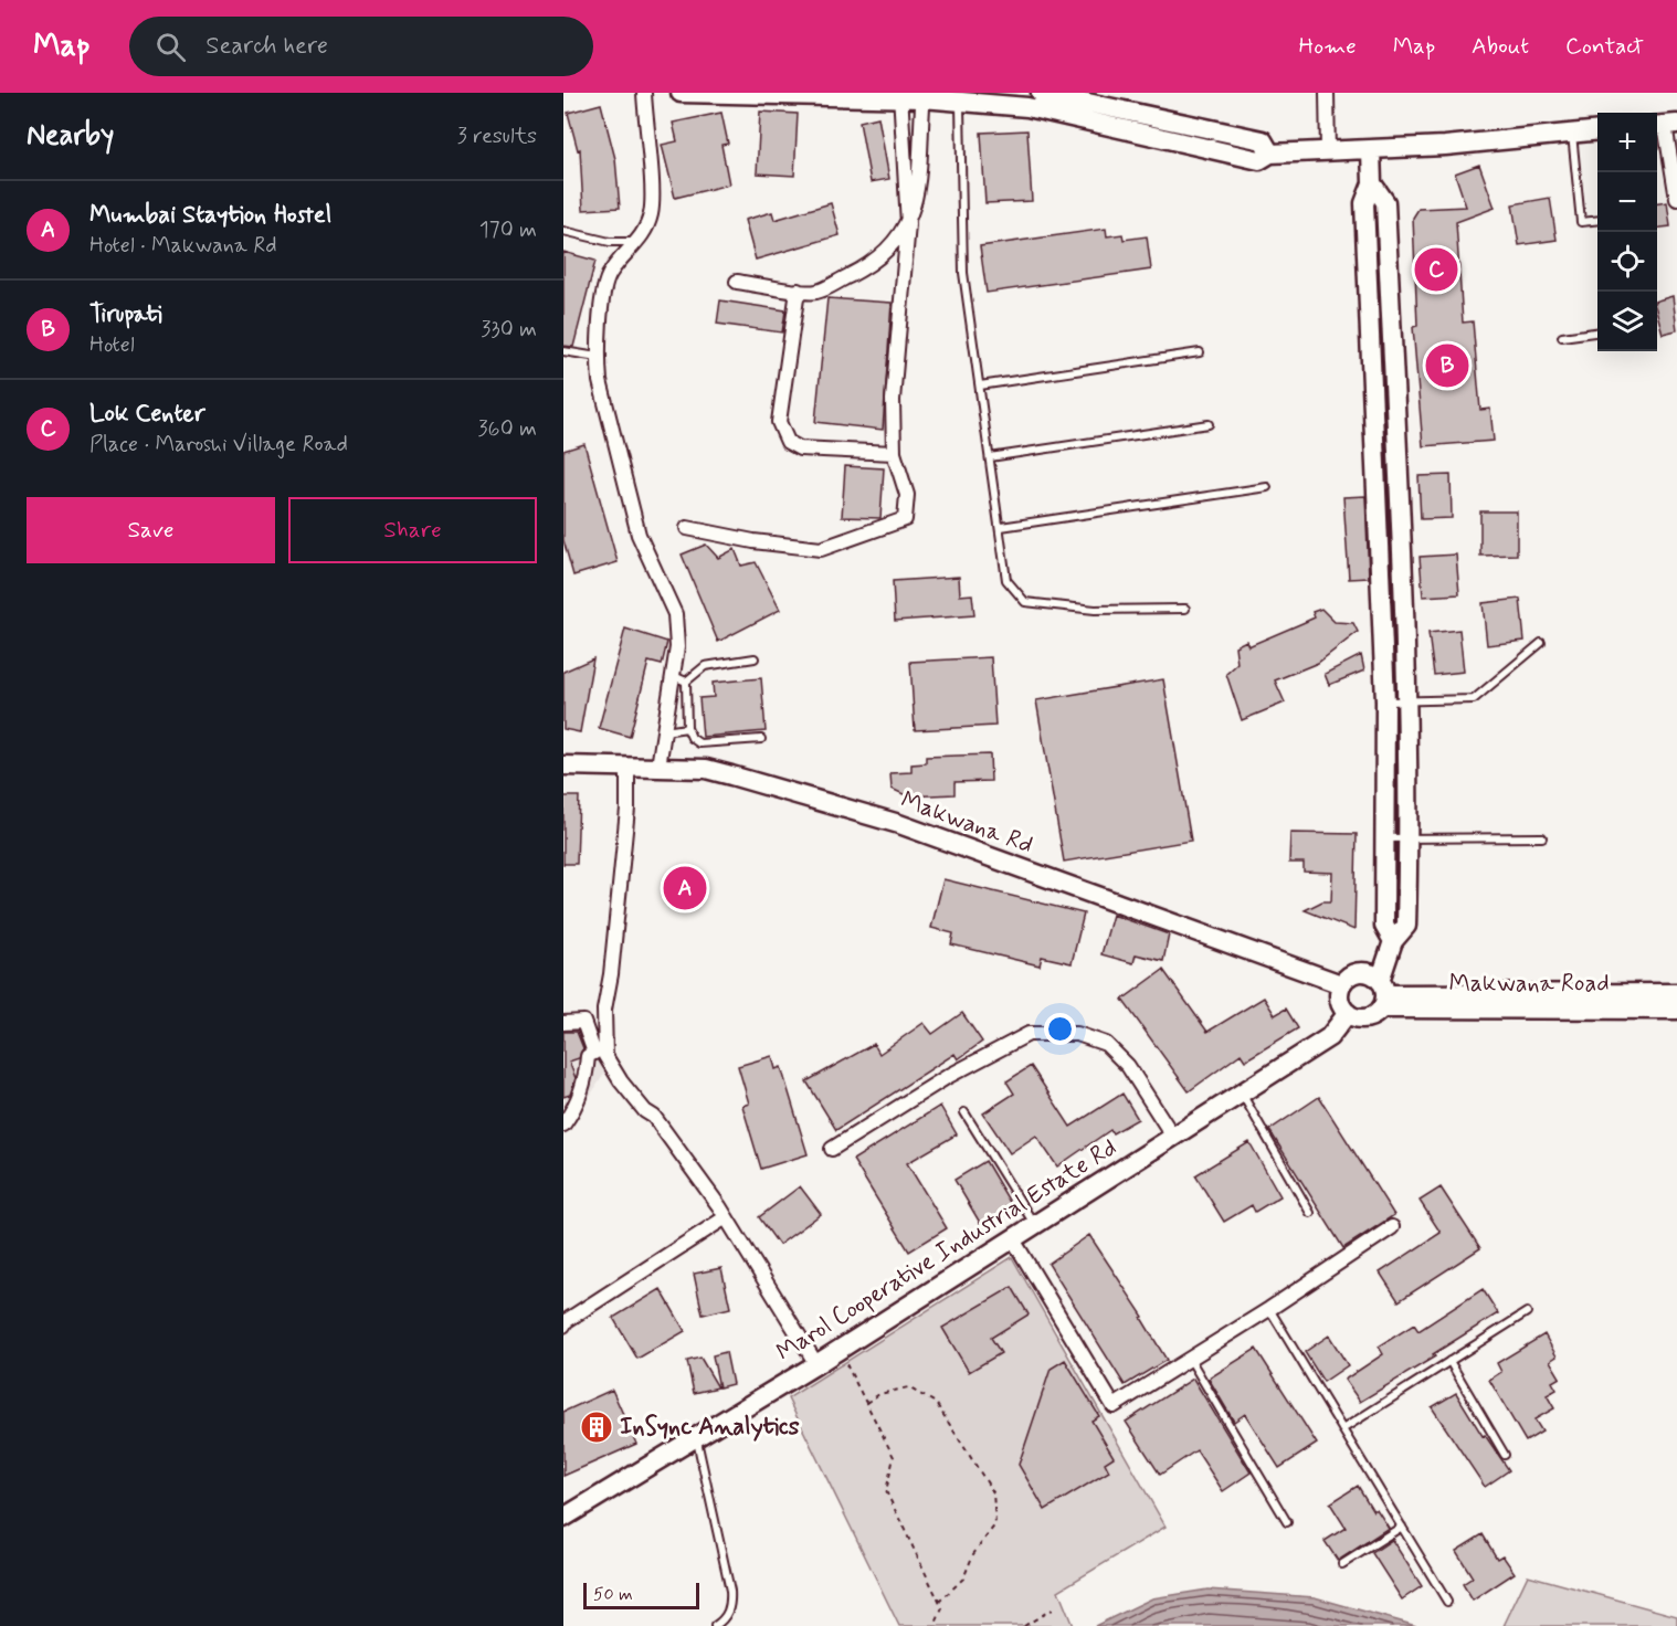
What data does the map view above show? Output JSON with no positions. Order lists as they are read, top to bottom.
{
  "streets": {
    "street": ["Makwana Rd", "Makwana Road", "Marol Cooperative Industrial Estate Rd"]
  },
  "crossings": [
    ["Makwana Rd", "Makwana Road"],
    ["Makwana Rd", "Marol Cooperative Industrial Estate Rd"],
    ["Makwana Road", "Marol Cooperative Industrial Estate Rd"]
  ],
  "places": {
    "building": ["InSync Analytics"]
  },
  "scale_bar": "50 m",
  "page": {
    "header": "Map",
    "search": "Search here",
    "nav": [
      "Home",
      "Map",
      "About",
      "Contact"
    ],
    "heading": ["Nearby", "3 results"],
    "map_buttons": ["+", "−"],
    "list": [
      {
        "mark": "A",
        "name": "Mumbai Staytion Hostel",
        "note": "Hotel · Makwana Rd",
        "value": "170 m"
      },
      {
        "mark": "B",
        "name": "Tirupati",
        "note": "Hotel",
        "value": "330 m"
      },
      {
        "mark": "C",
        "name": "Lok Center",
        "note": "Place · Maroshi Village Road",
        "value": "360 m"
      }
    ],
    "pins": ["C", "B", "A"],
    "buttons": ["Save", "Share"],
    "scale": "50 m"
  }
}
